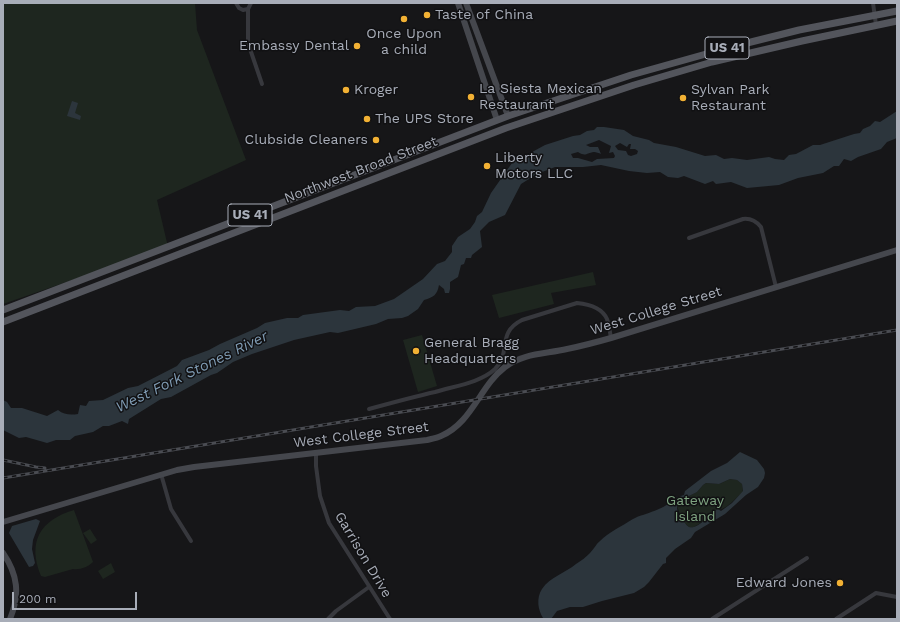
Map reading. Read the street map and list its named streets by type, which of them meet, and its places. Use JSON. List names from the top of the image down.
{
  "streets": {
    "main road": ["US 41", "Northwest Broad Street"],
    "street": ["West College Street", "Garrison Drive"]
  },
  "crossings": [
    ["West College Street", "Garrison Drive"]
  ],
  "water": ["West Fork Stones River"],
  "parks": ["Gateway Island"],
  "places": [
    "Taste of China",
    "Once Upon a child",
    "Embassy Dental",
    "Kroger",
    "La Siesta Mexican Restaurant",
    "Sylvan Park Restaurant",
    "The UPS Store",
    "Clubside Cleaners",
    "Liberty Motors LLC",
    "General Bragg Headquarters",
    "Edward Jones"
  ],
  "scale_bar": "200 m"
}
